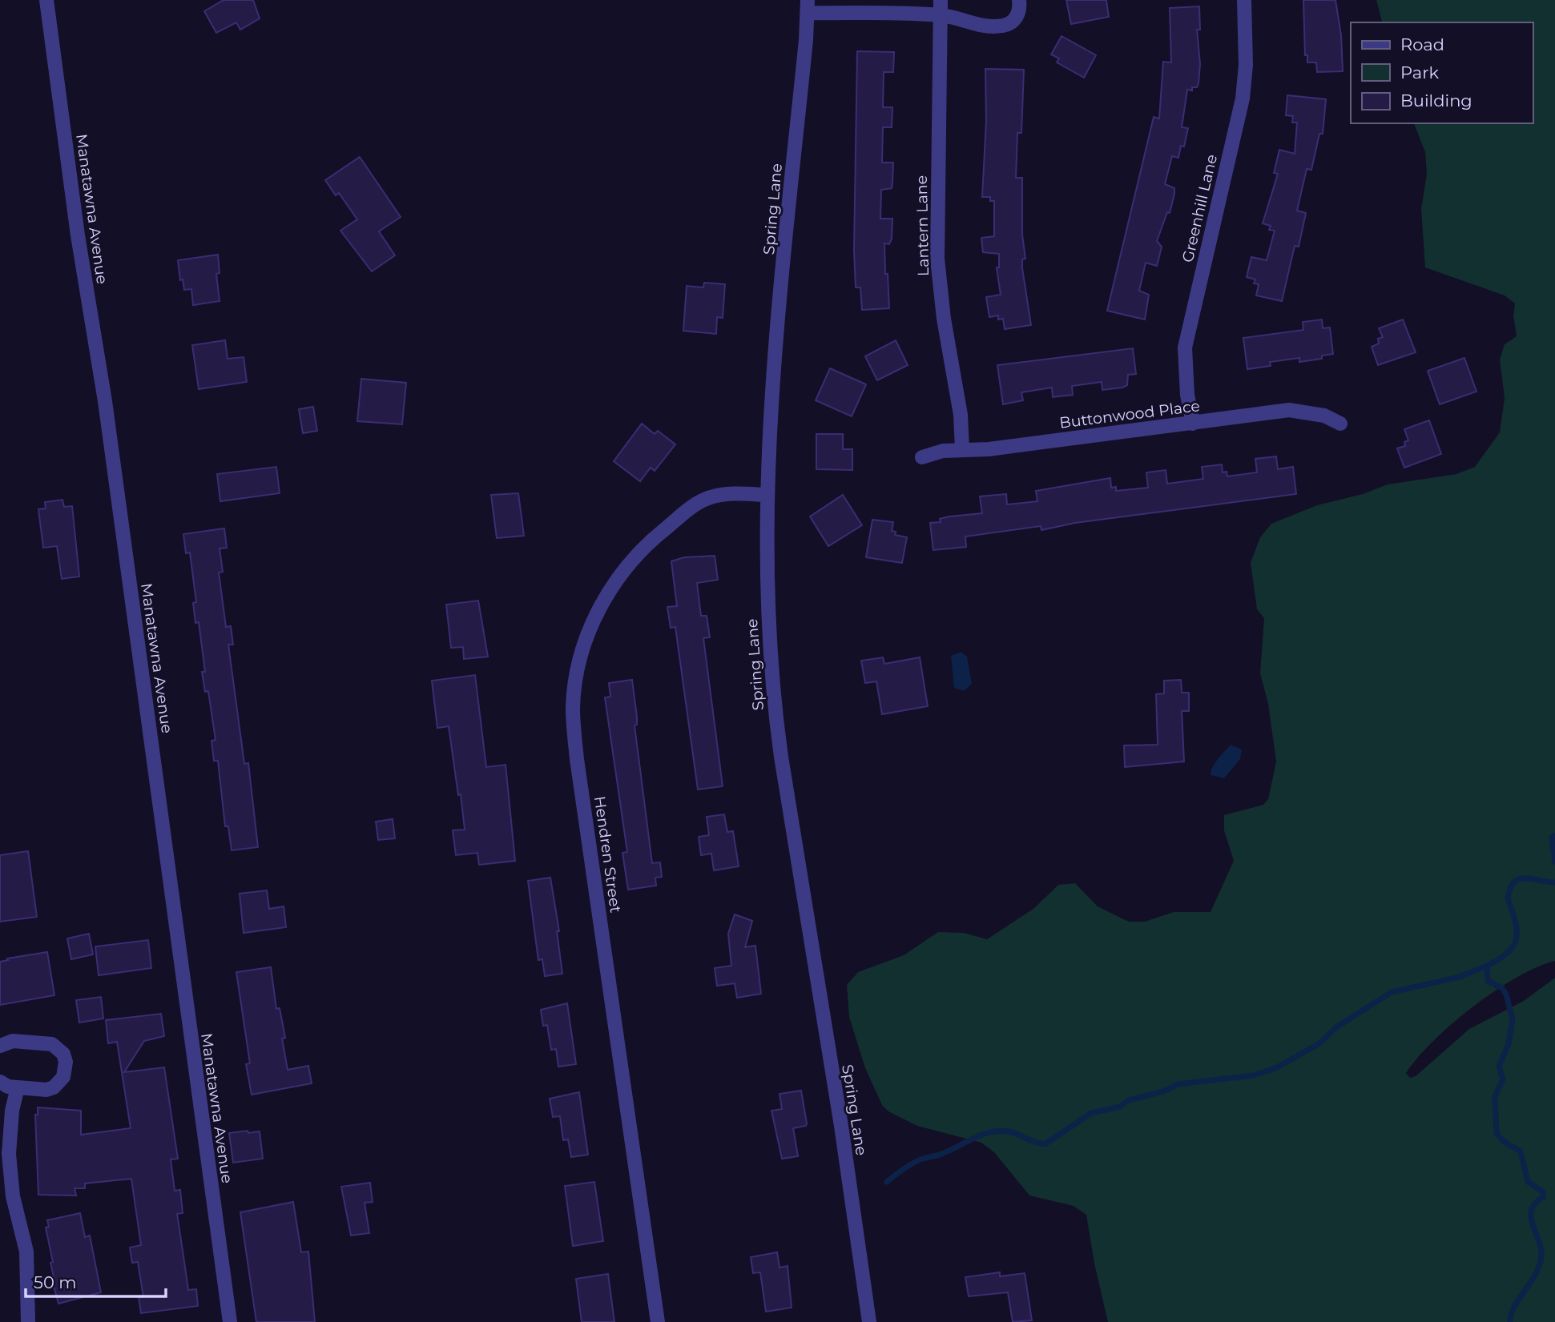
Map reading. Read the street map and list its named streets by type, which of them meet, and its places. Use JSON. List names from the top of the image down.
{
  "streets": {
    "street": [
      "Greenhill Lane",
      "Manatawna Avenue",
      "Spring Lane",
      "Lantern Lane",
      "Buttonwood Place",
      "Hendren Street"
    ]
  },
  "crossings": [
    ["Greenhill Lane", "Buttonwood Place"],
    ["Spring Lane", "Hendren Street"],
    ["Lantern Lane", "Buttonwood Place"]
  ],
  "legend": ["Road", "Park", "Building"],
  "scale_bar": "50 m"
}
